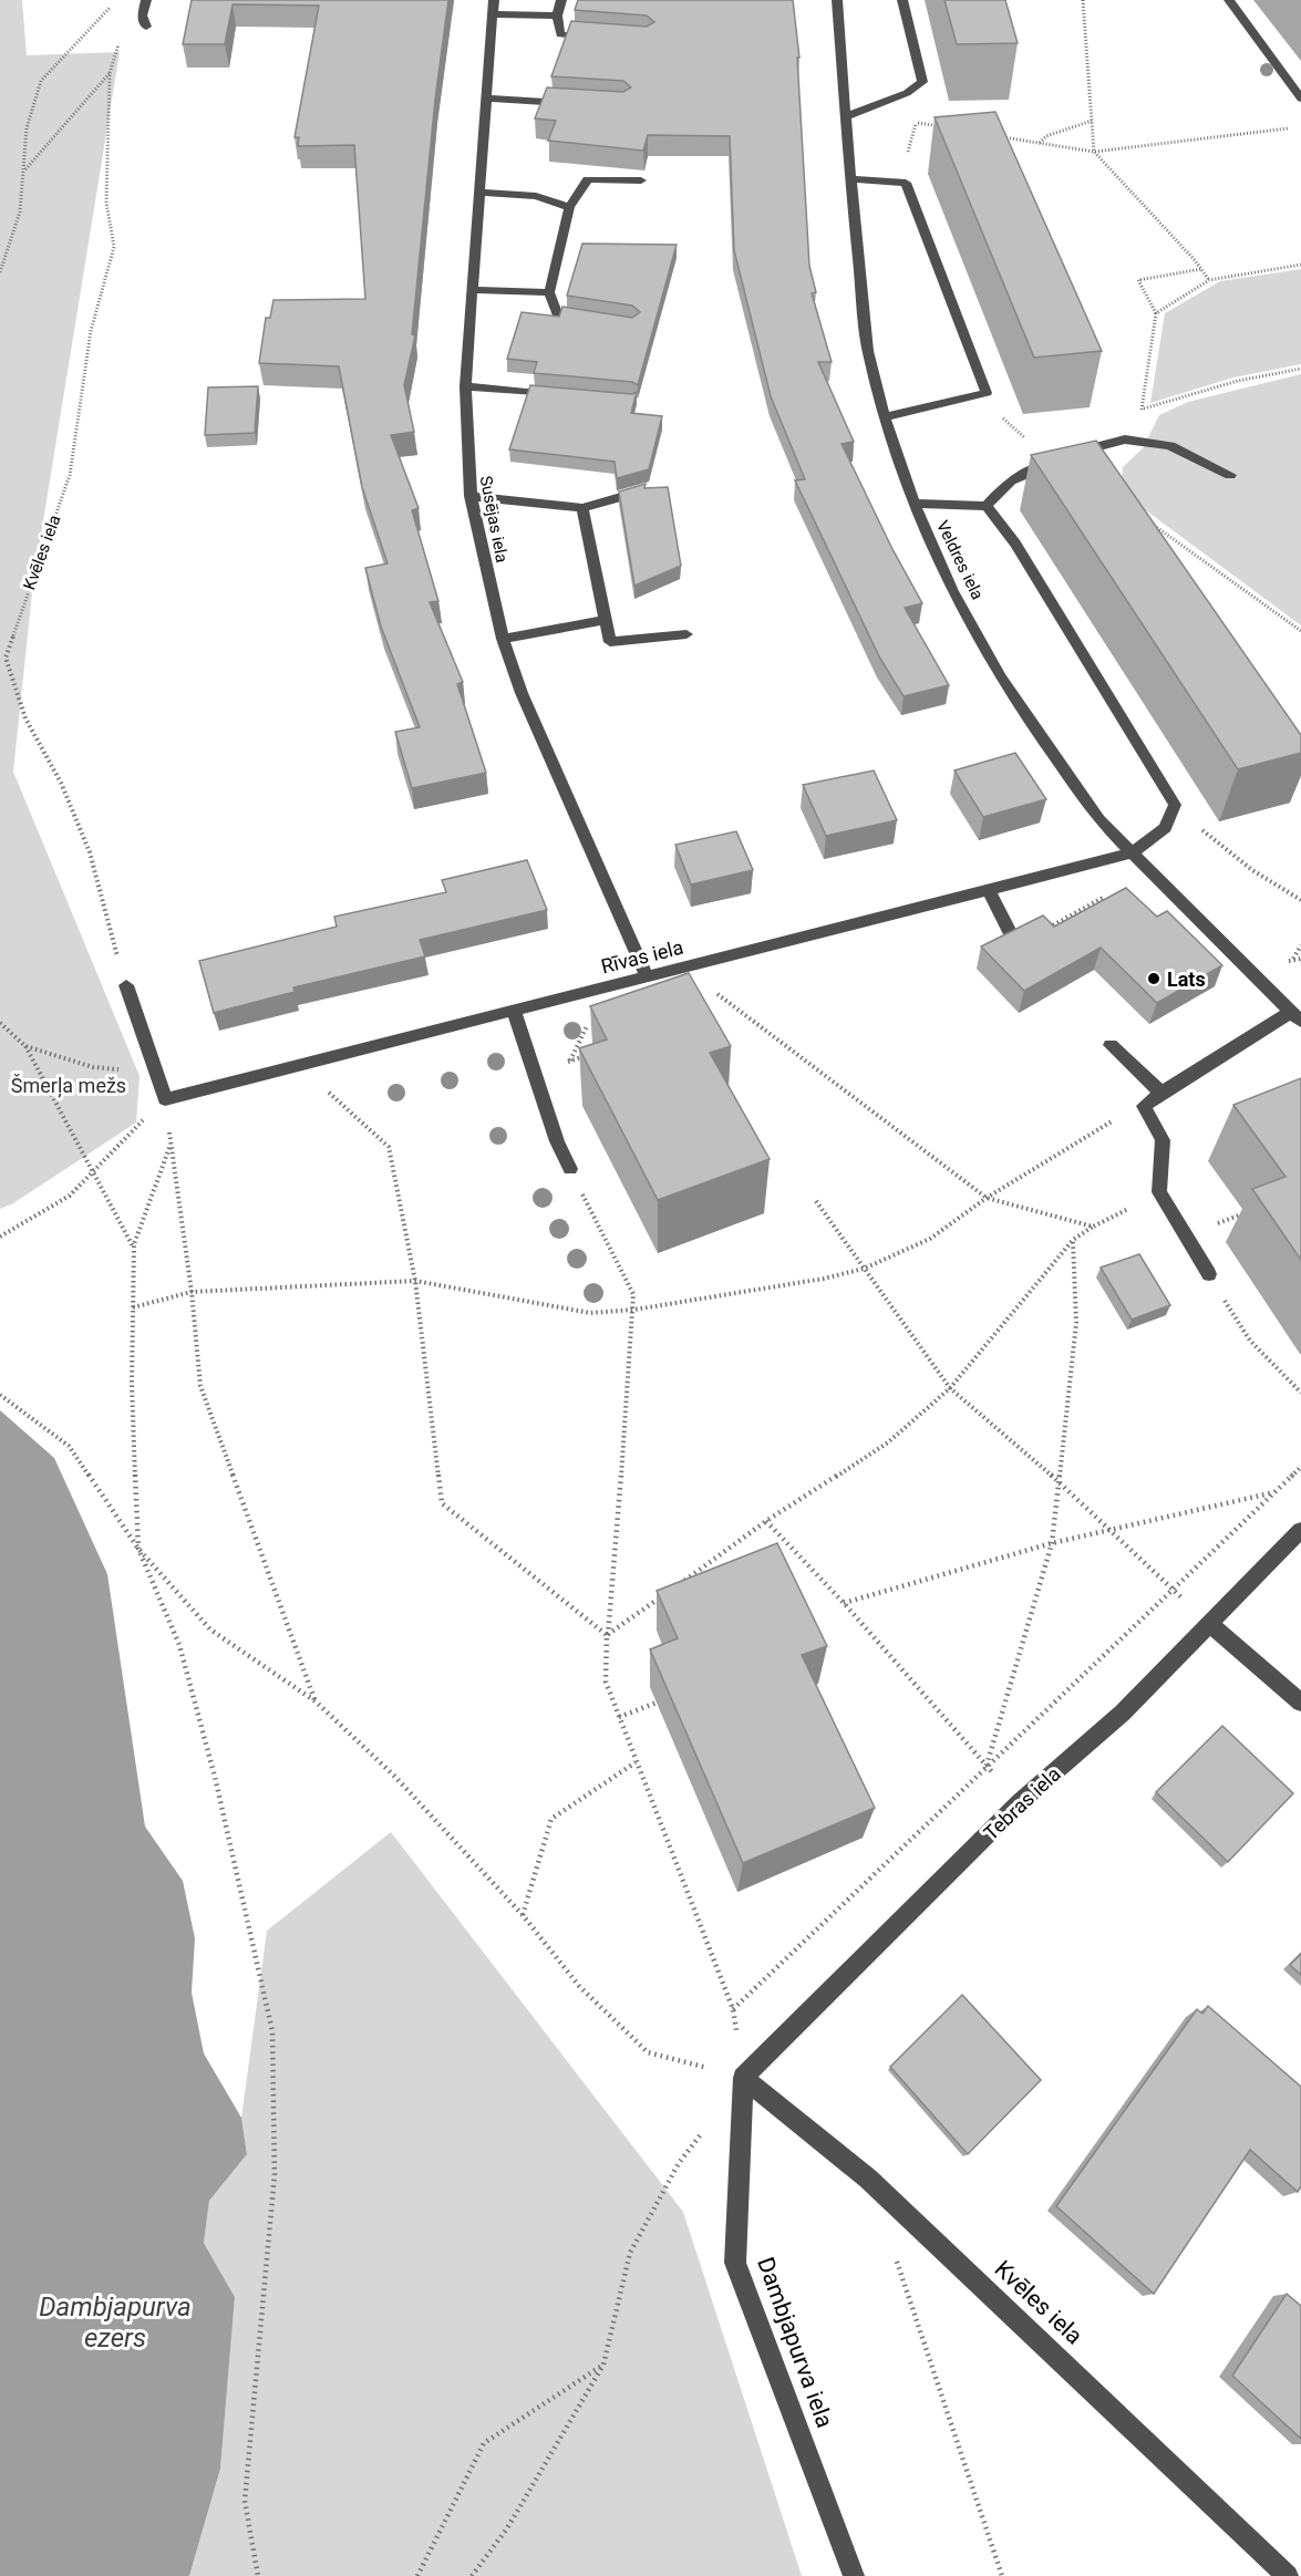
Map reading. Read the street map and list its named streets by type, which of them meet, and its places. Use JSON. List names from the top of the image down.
{
  "streets": {
    "street": [
      "Susējas iela",
      "Kvēles iela",
      "Veldres iela",
      "Rīvas iela",
      "Tebras iela",
      "Dambjapurva iela"
    ]
  },
  "crossings": [
    ["Susējas iela", "Rīvas iela"],
    ["Kvēles iela", "Tebras iela"],
    ["Kvēles iela", "Dambjapurva iela"],
    ["Veldres iela", "Rīvas iela"],
    ["Tebras iela", "Dambjapurva iela"]
  ],
  "water": ["Dambjapurva ezers"],
  "parks": ["Šmerļa mežs"],
  "places": ["Lats"]
}
